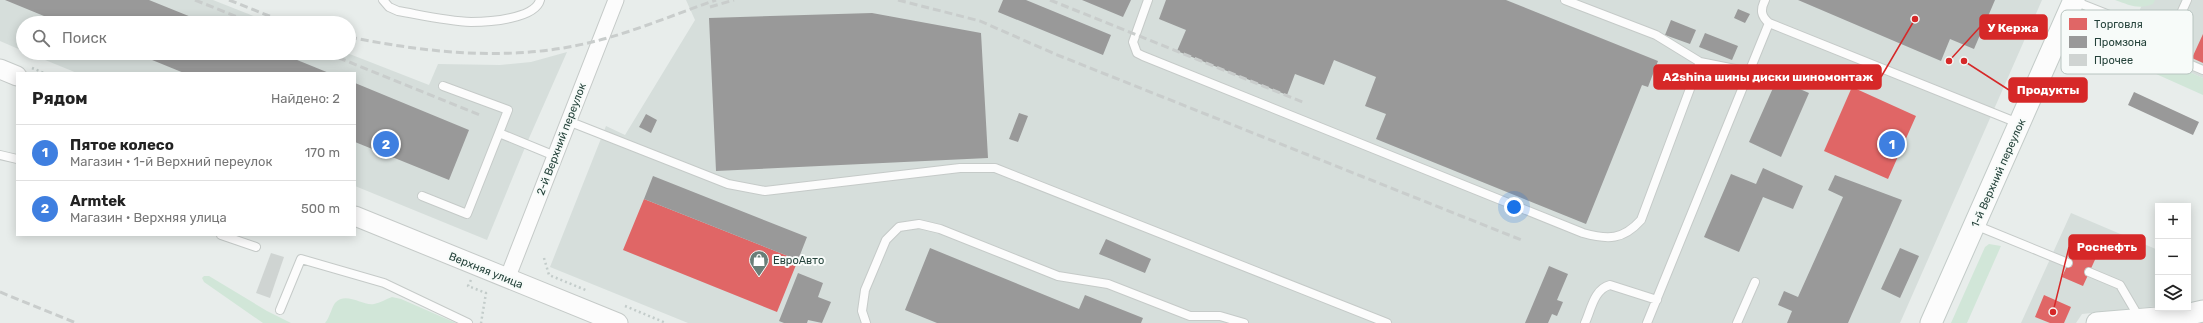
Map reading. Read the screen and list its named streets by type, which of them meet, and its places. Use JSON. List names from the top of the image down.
{
  "streets": {
    "main road": ["1-й Верхний переулок"],
    "street": ["2-й Верхний переулок", "Верхняя улица"]
  },
  "crossings": [
    ["2-й Верхний переулок", "Верхняя улица"]
  ],
  "places": {
    "other": [
      "A2shina шины диски шиномонтаж",
      "У Кержа",
      "Продукты",
      "Роснефть"
    ],
    "shop": ["ЕвроАвто"]
  },
  "legend": ["Торговля", "Промзона", "Прочее"],
  "page": {
    "search": "Поиск",
    "heading": ["Рядом", "Найдено: 2"],
    "list": [
      {
        "mark": "1",
        "name": "Пятое колесо",
        "note": "Магазин · 1-й Верхний переулок",
        "value": "170 m"
      },
      {
        "mark": "2",
        "name": "Armtek",
        "note": "Магазин · Верхняя улица",
        "value": "500 m"
      }
    ],
    "pins": ["1", "2"],
    "map_buttons": ["+", "−"]
  }
}
